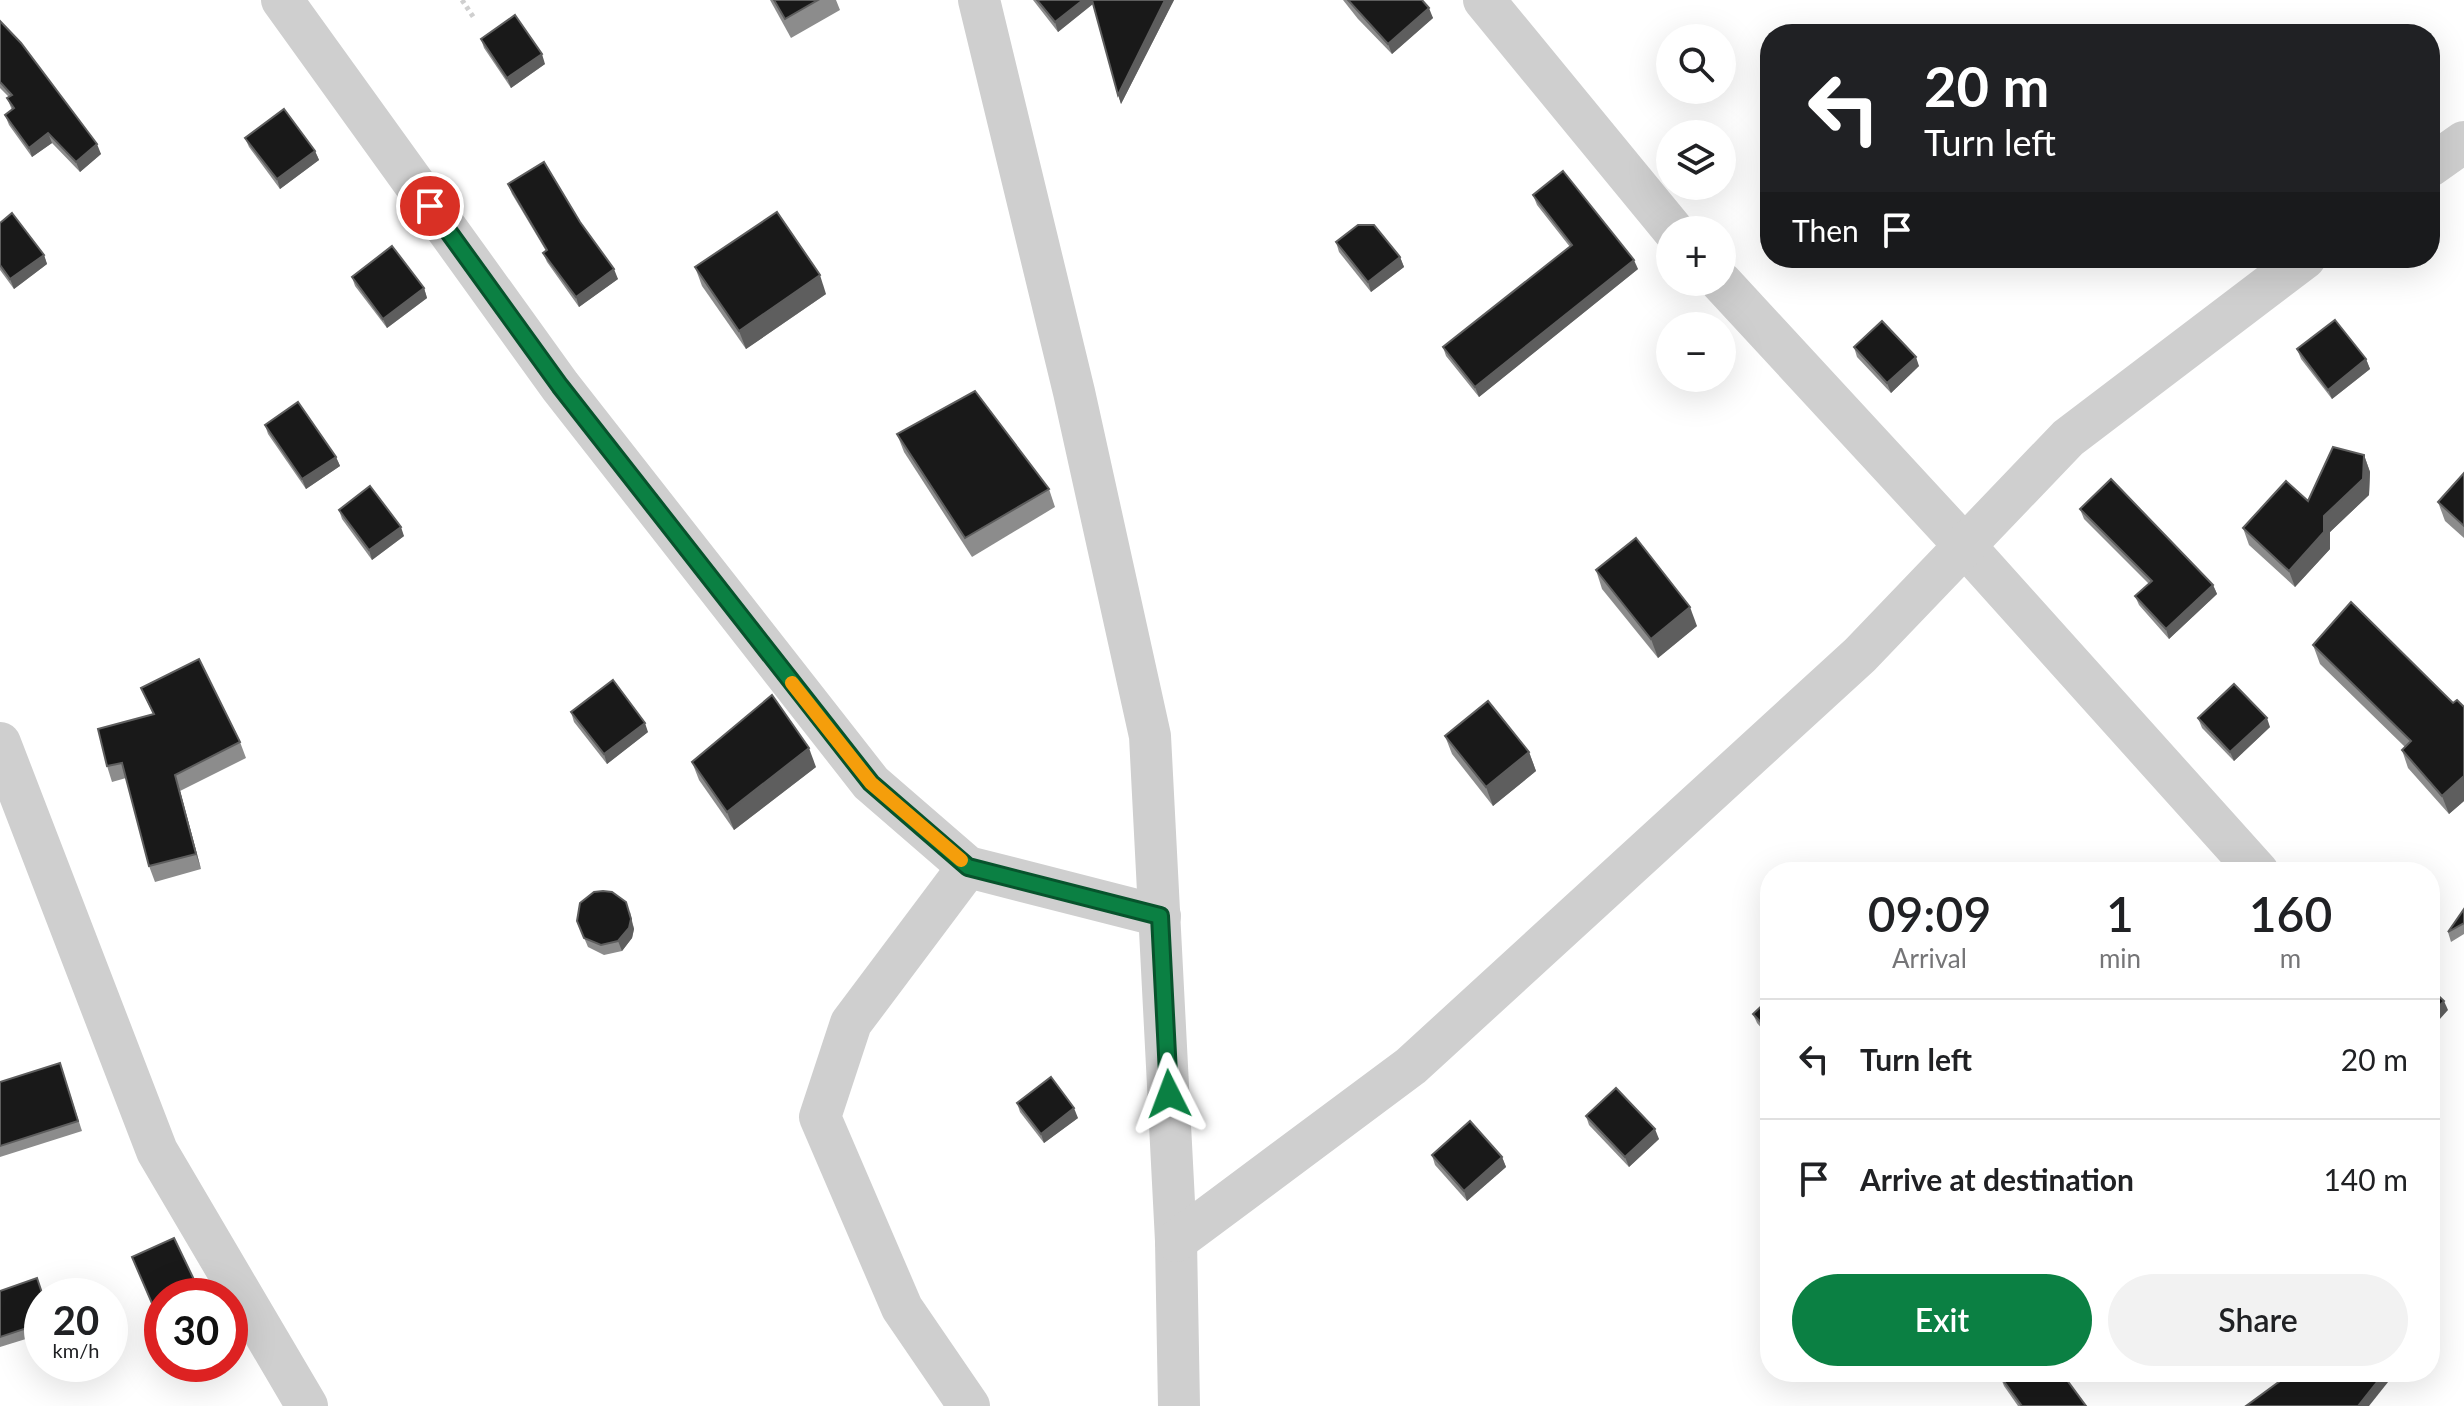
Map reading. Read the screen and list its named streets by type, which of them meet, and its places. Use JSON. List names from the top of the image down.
{
  "page": {
    "map_buttons": ["+", "−"],
    "turn": ["20 m", "Turn left"],
    "then": "Then",
    "eta": [
      "09:09",
      "Arrival",
      "1",
      "min",
      "160",
      "m"
    ],
    "list": [
      {
        "name": "Turn left",
        "value": "20 m"
      },
      {
        "name": "Arrive at destination",
        "value": "140 m"
      }
    ],
    "buttons": ["Exit", "Share"],
    "speed": "20 km/h",
    "limit": "30"
  }
}
